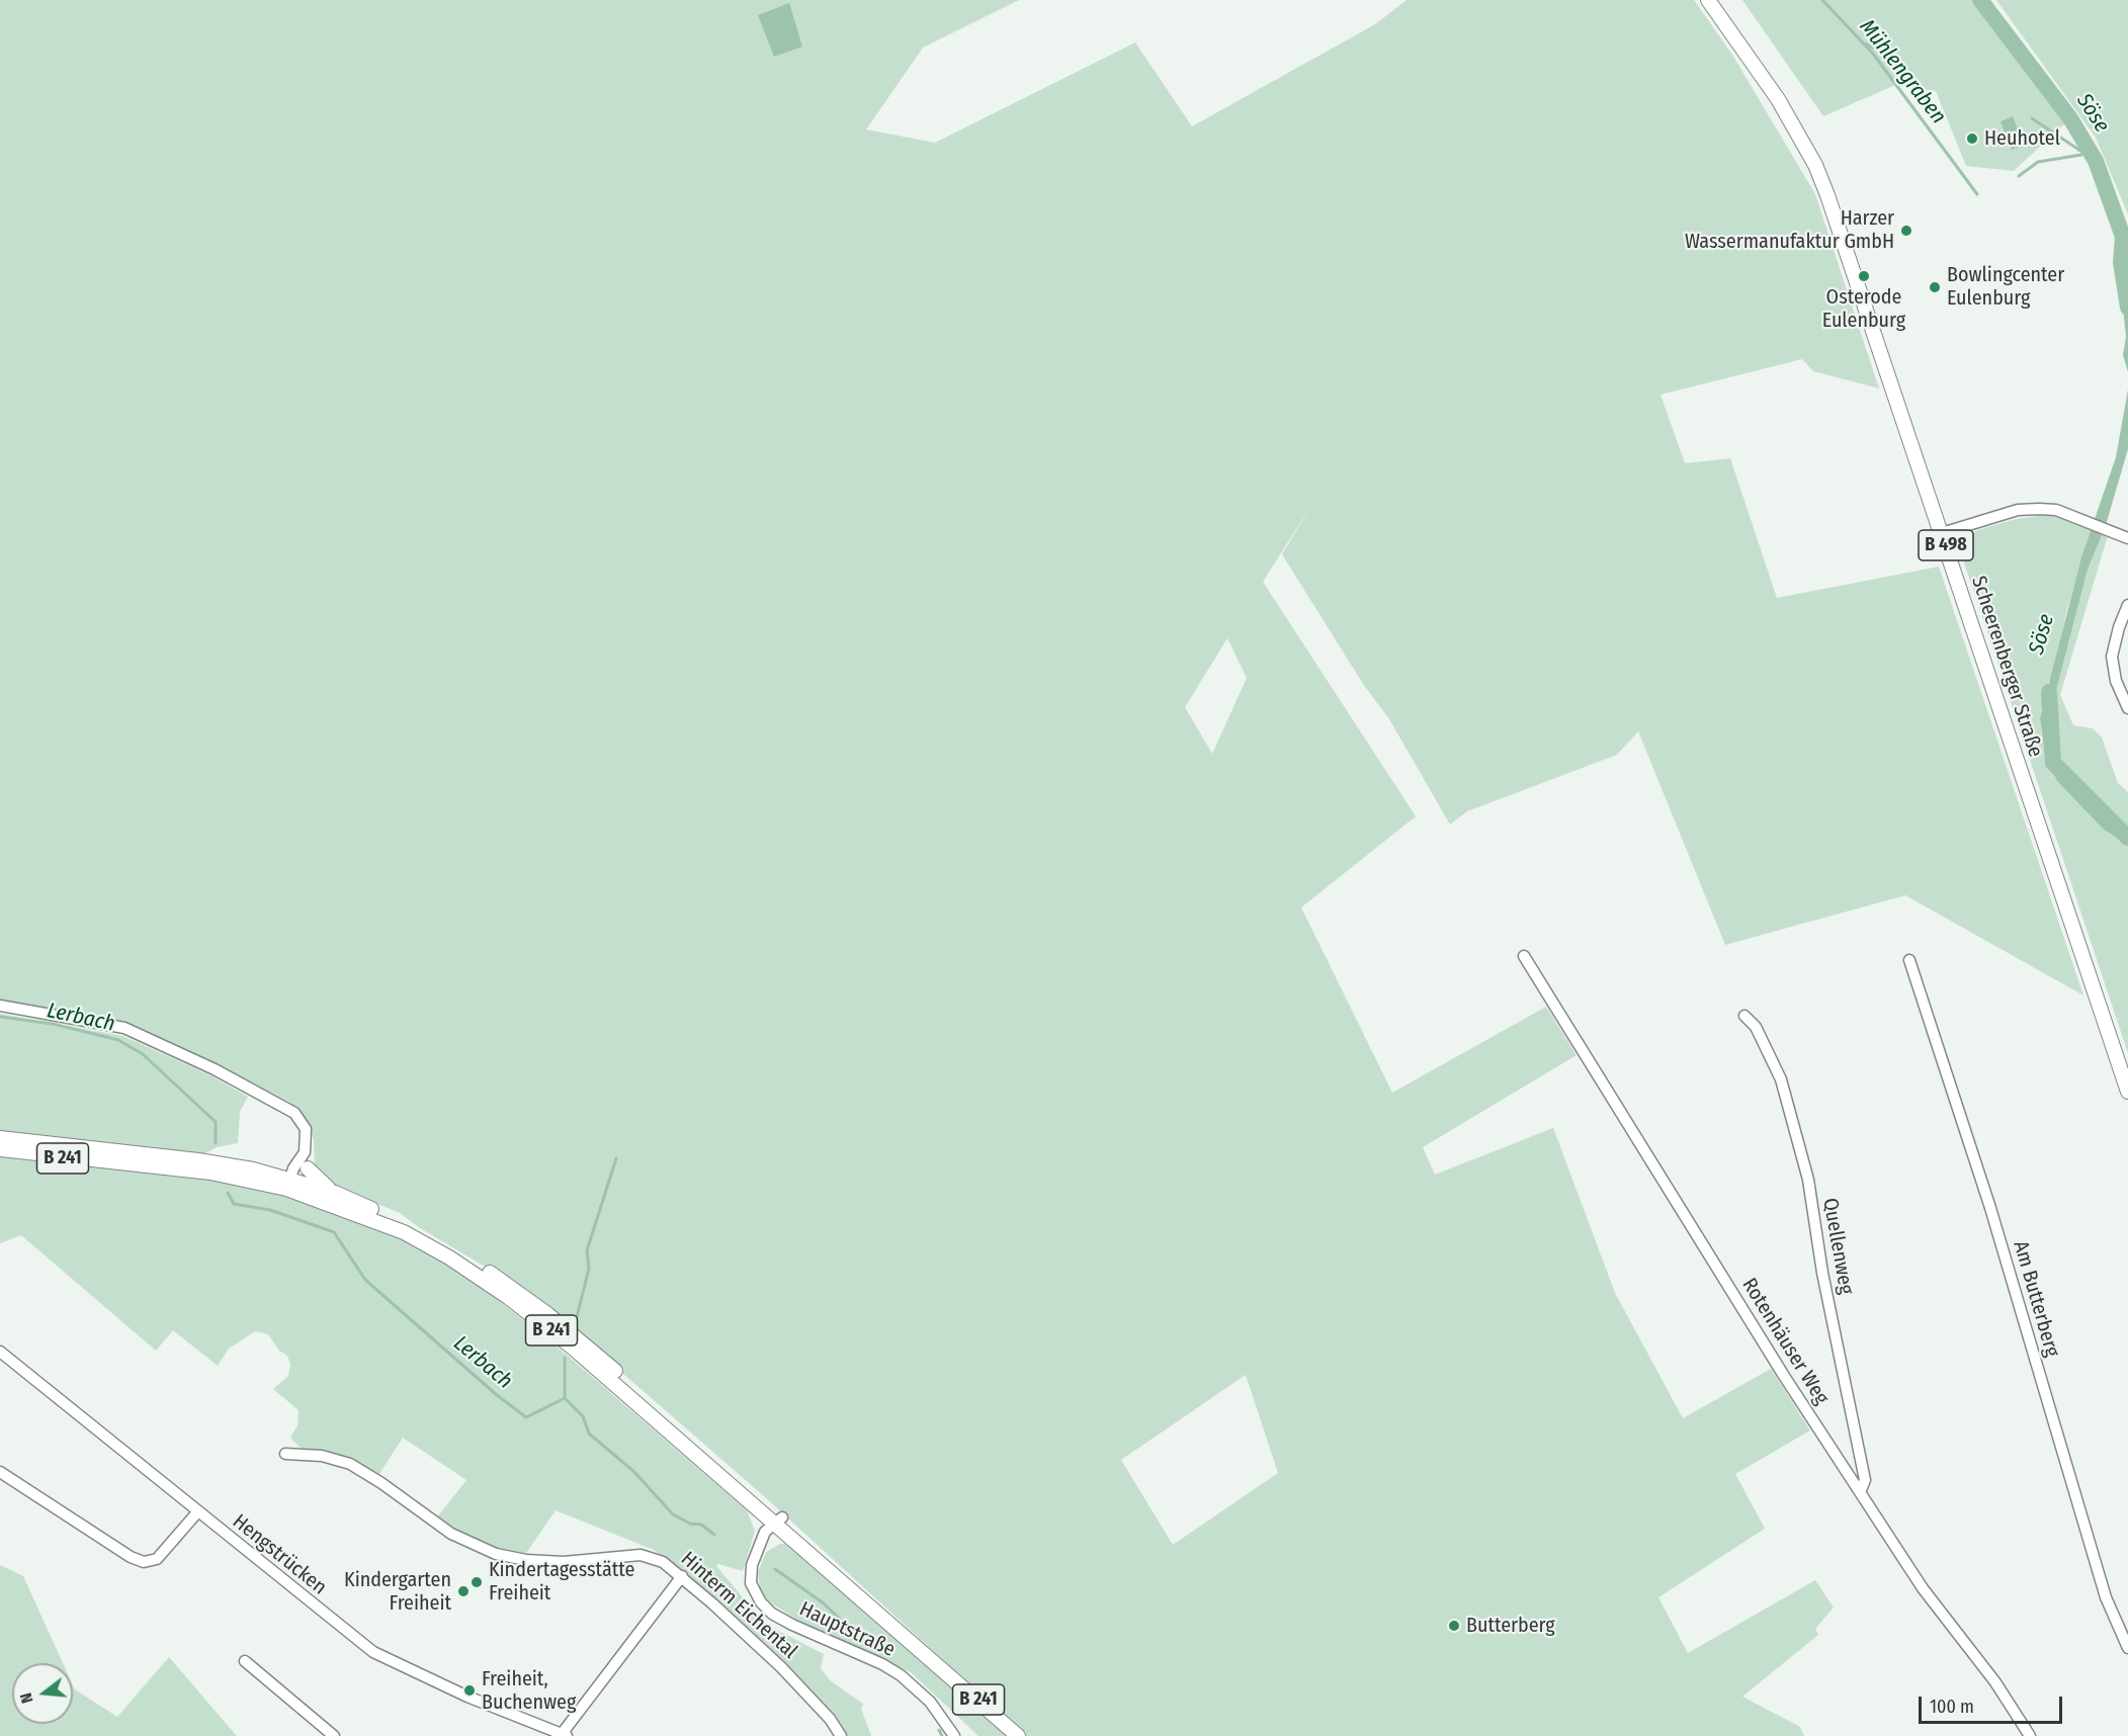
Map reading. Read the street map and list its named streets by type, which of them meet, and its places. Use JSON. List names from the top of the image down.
{
  "streets": {
    "main road": ["B 498", "Scheerenberger Straße", "B 241"],
    "street": [
      "Quellenweg",
      "Am Butterberg",
      "Rotenhäuser Weg",
      "Hengstrücken",
      "Hinterm Eichental",
      "Hauptstraße"
    ]
  },
  "crossings": [
    ["B 241", "Hauptstraße"],
    ["Quellenweg", "Rotenhäuser Weg"]
  ],
  "water": ["Mühlengraben", "Söse", "Lerbach"],
  "places": [
    "Heuhotel",
    "Harzer Wassermanufaktur GmbH",
    "Osterode Eulenburg",
    "Bowlingcenter Eulenburg",
    "Kindertagesstätte Freiheit",
    "Kindergarten Freiheit",
    "Butterberg",
    "Freiheit, Buchenweg"
  ],
  "scale_bar": "100 m",
  "north": "left"
}
